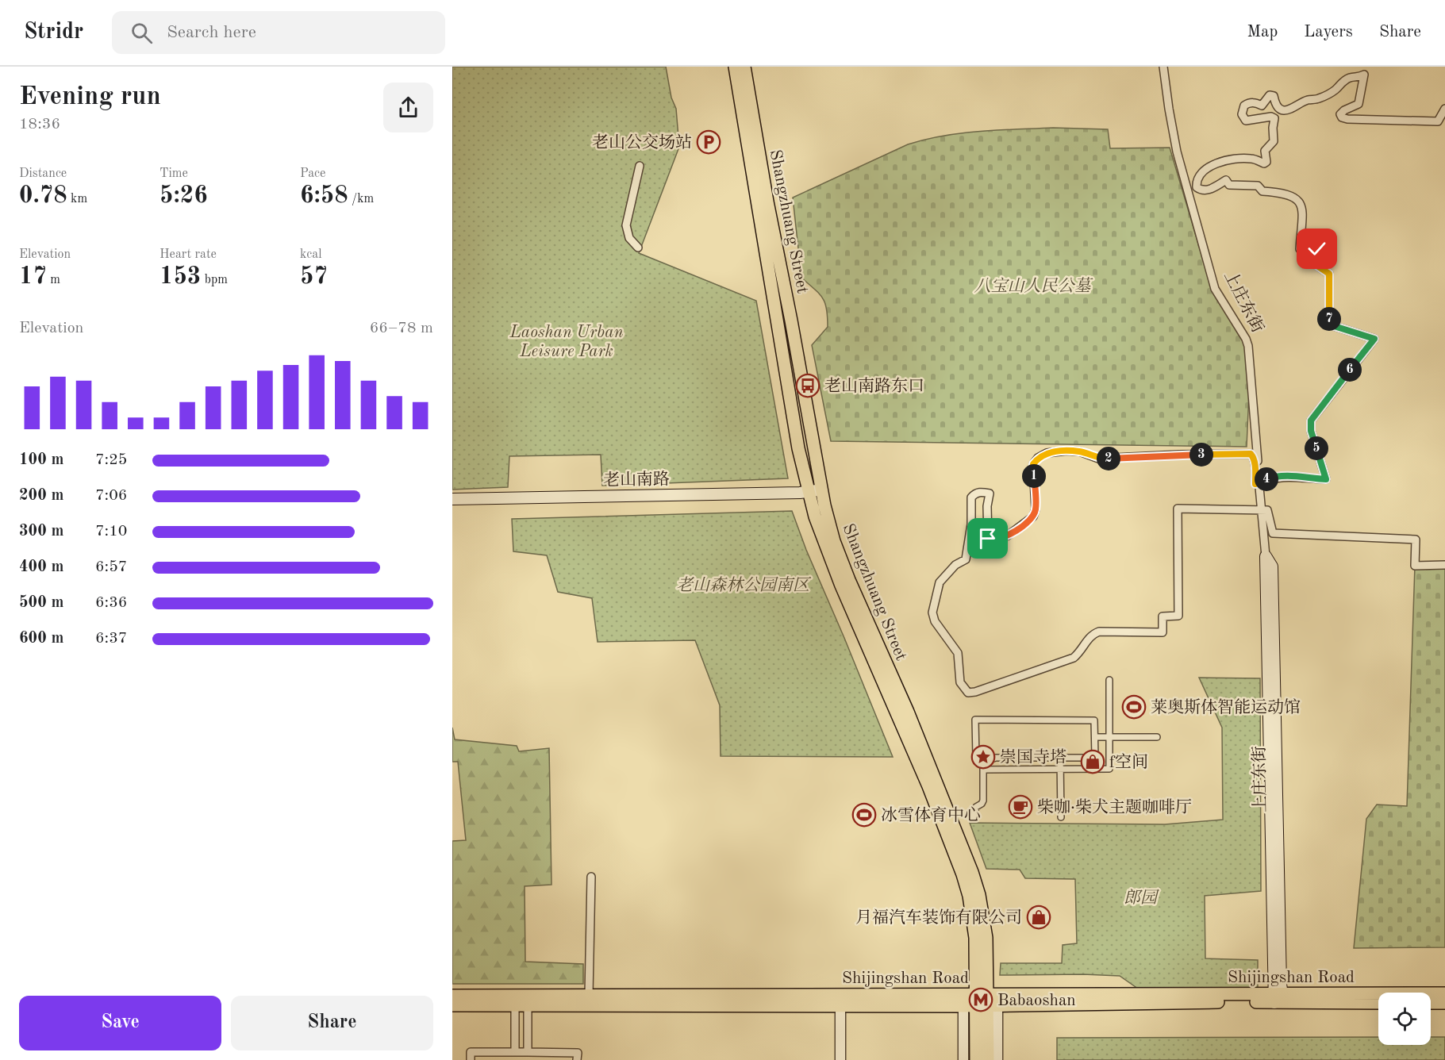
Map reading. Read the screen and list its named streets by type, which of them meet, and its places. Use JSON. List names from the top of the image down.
{
  "streets": {
    "main road": [
      "Shangzhuang Street",
      "上庄东街",
      "老山南路",
      "Shijingshan Road"
    ]
  },
  "crossings": [
    ["Shangzhuang Street", "老山南路"],
    ["Shangzhuang Street", "Shijingshan Road"],
    ["上庄东街", "Shijingshan Road"]
  ],
  "parks": [
    "八宝山人民公墓",
    "Laoshan Urban Leisure Park",
    "老山森林公园南区",
    "郎园"
  ],
  "places": {
    "parking": ["老山公交场站"],
    "bus stop": ["老山南路东口"],
    "sports": ["莱奥斯体智能运动馆", "冰雪体育中心"],
    "place": ["崇国寺塔"],
    "shop": ["f空间", "月福汽车装饰有限公司"],
    "cafe": ["柴咖·柴犬主题咖啡厅"],
    "metro station": ["Babaoshan"]
  },
  "page": {
    "header": "Stridr",
    "search": "Search here",
    "nav": ["Map", "Layers", "Share"],
    "heading": ["Evening run", "18:36"],
    "stats": [
      ["Distance", "0.78 km"],
      ["Time", "5:26"],
      ["Pace", "6:58 /km"],
      ["Elevation", "17 m"],
      ["Heart rate", "153 bpm"],
      ["kcal", "57"]
    ],
    "pins": [
      "7",
      "6",
      "5",
      "3",
      "2",
      "1",
      "4"
    ],
    "chart": ["Elevation", "66–78 m"],
    "list": [
      {
        "name": "100 m",
        "note": "7:25"
      },
      {
        "name": "200 m",
        "note": "7:06"
      },
      {
        "name": "300 m",
        "note": "7:10"
      },
      {
        "name": "400 m",
        "note": "6:57"
      },
      {
        "name": "500 m",
        "note": "6:36"
      },
      {
        "name": "600 m",
        "note": "6:37"
      }
    ],
    "buttons": ["Save", "Share"]
  }
}
